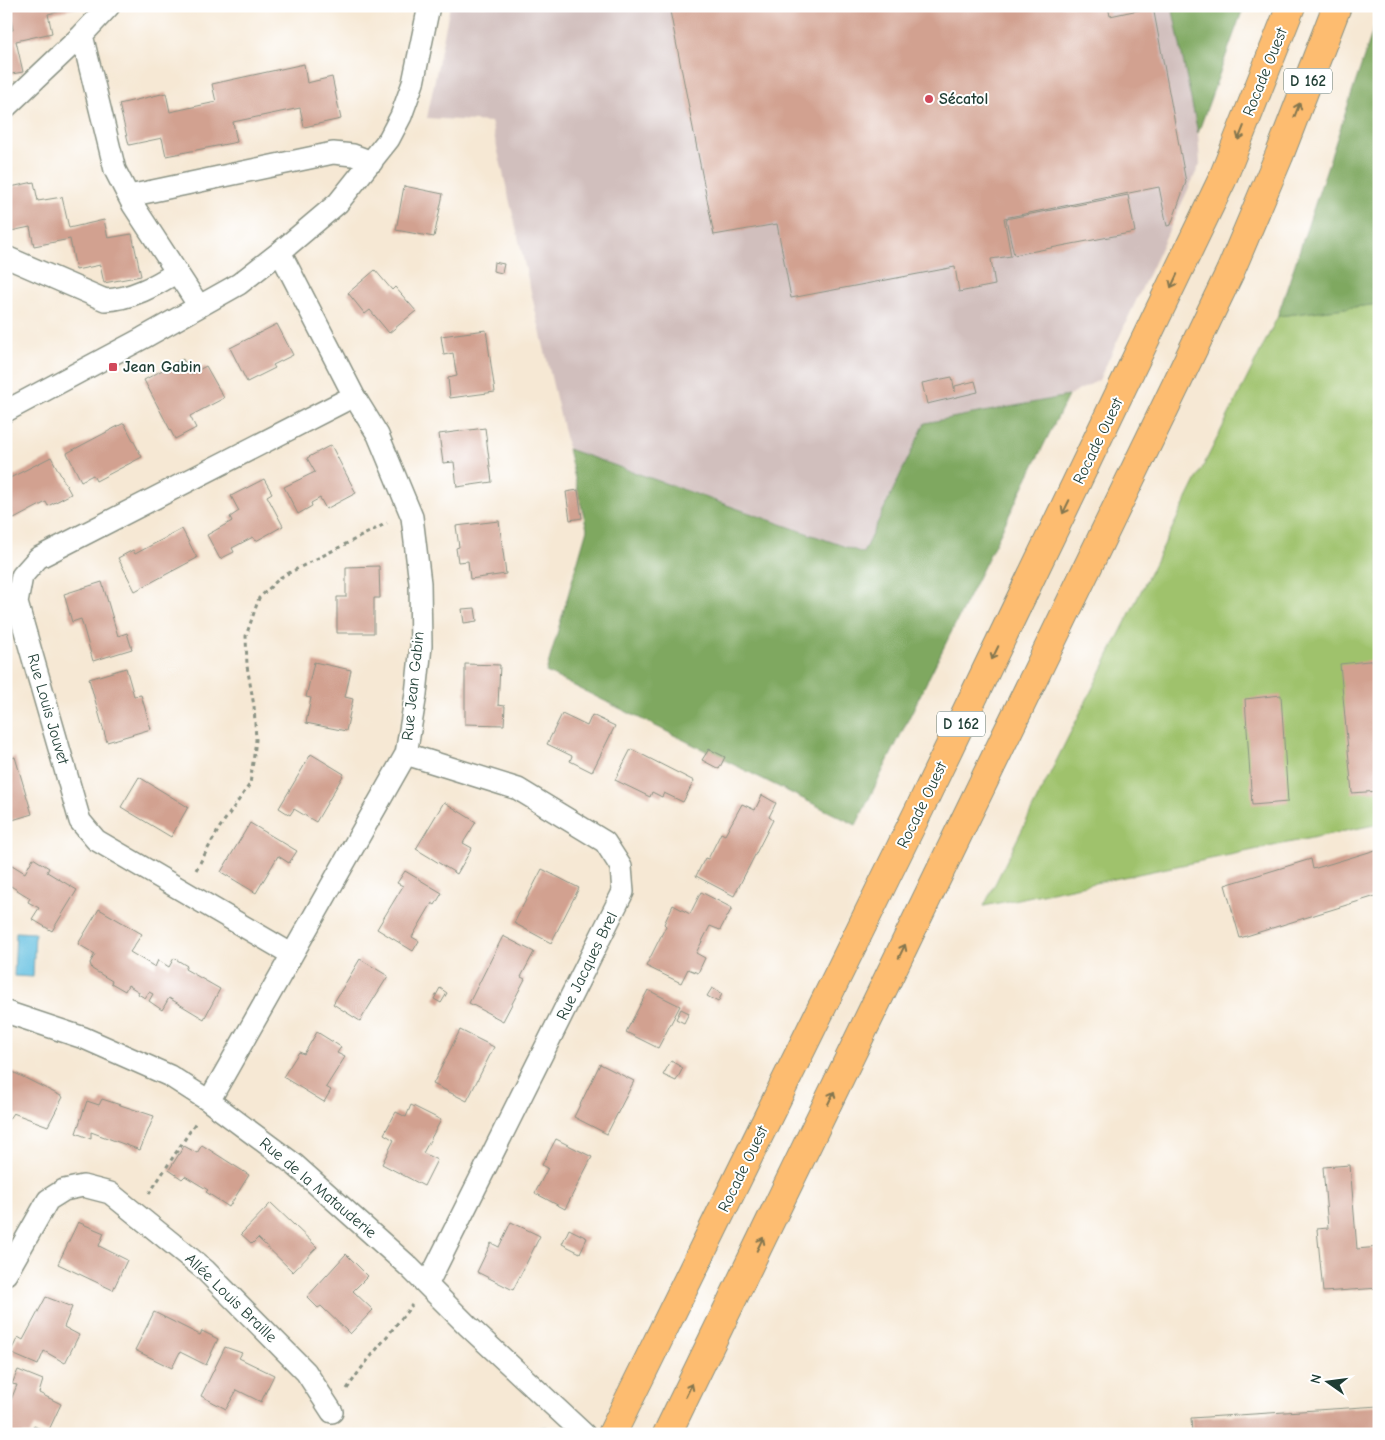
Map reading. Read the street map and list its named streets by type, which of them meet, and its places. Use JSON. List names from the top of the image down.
{
  "streets": {
    "main road": ["Rocade Ouest", "D 162"],
    "street": [
      "Rue Jean Gabin",
      "Rue Louis Jouvet",
      "Rue Jacques Brel",
      "Rue de la Matauderie",
      "Allée Louis Braille"
    ]
  },
  "crossings": [
    ["Rue Jean Gabin", "Rue Louis Jouvet"],
    ["Rue Jean Gabin", "Rue Jacques Brel"],
    ["Rue Jean Gabin", "Rue de la Matauderie"],
    ["Rue Jacques Brel", "Rue de la Matauderie"]
  ],
  "places": {
    "other": ["Sécatol"],
    "transit": ["Jean Gabin"]
  },
  "north": "left"
}
